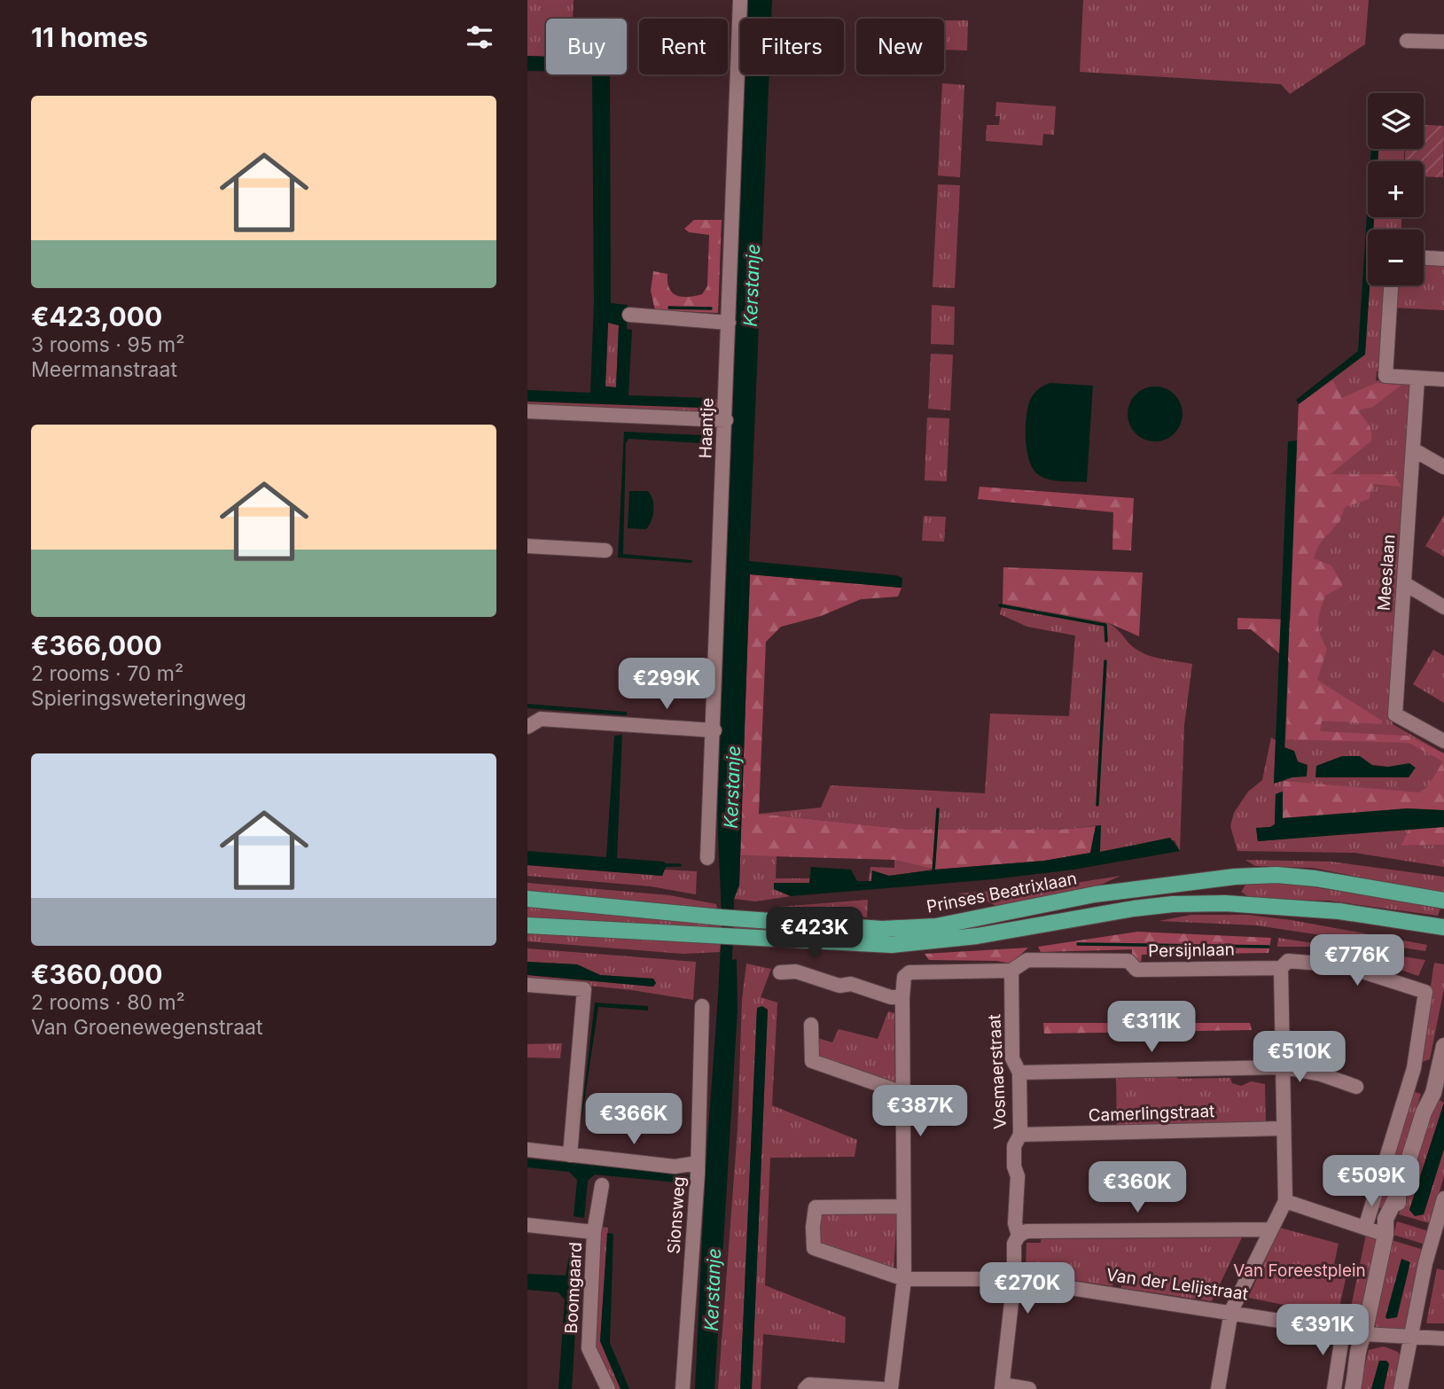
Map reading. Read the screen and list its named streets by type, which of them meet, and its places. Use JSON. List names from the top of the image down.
{
  "streets": {
    "main road": ["Prinses Beatrixlaan"],
    "street": [
      "Haantje",
      "Meeslaan",
      "Persijnlaan",
      "Vosmaerstraat",
      "Camerlingstraat",
      "Sionsweg",
      "Van der Lelijstraat",
      "Boomgaard"
    ]
  },
  "crossings": [
    ["Persijnlaan", "Vosmaerstraat"],
    ["Vosmaerstraat", "Camerlingstraat"],
    ["Vosmaerstraat", "Van der Lelijstraat"]
  ],
  "water": ["Kerstanje"],
  "parks": ["Van Foreestplein"],
  "page": {
    "heading": "11 homes",
    "chip": [
      "Buy",
      "Rent",
      "Filters",
      "New"
    ],
    "list": [
      {
        "name": "€423,000",
        "note": "3 rooms · 95 m² · Meermanstraat"
      },
      {
        "name": "€366,000",
        "note": "2 rooms · 70 m² · Spieringsweteringweg"
      },
      {
        "name": "€360,000",
        "note": "2 rooms · 80 m² · Van Groenewegenstraat"
      }
    ],
    "map_buttons": ["+", "−"],
    "price": [
      "€299K",
      "€423K",
      "€776K",
      "€311K",
      "€510K",
      "€387K",
      "€366K",
      "€509K",
      "€360K",
      "€270K",
      "€391K"
    ]
  }
}
